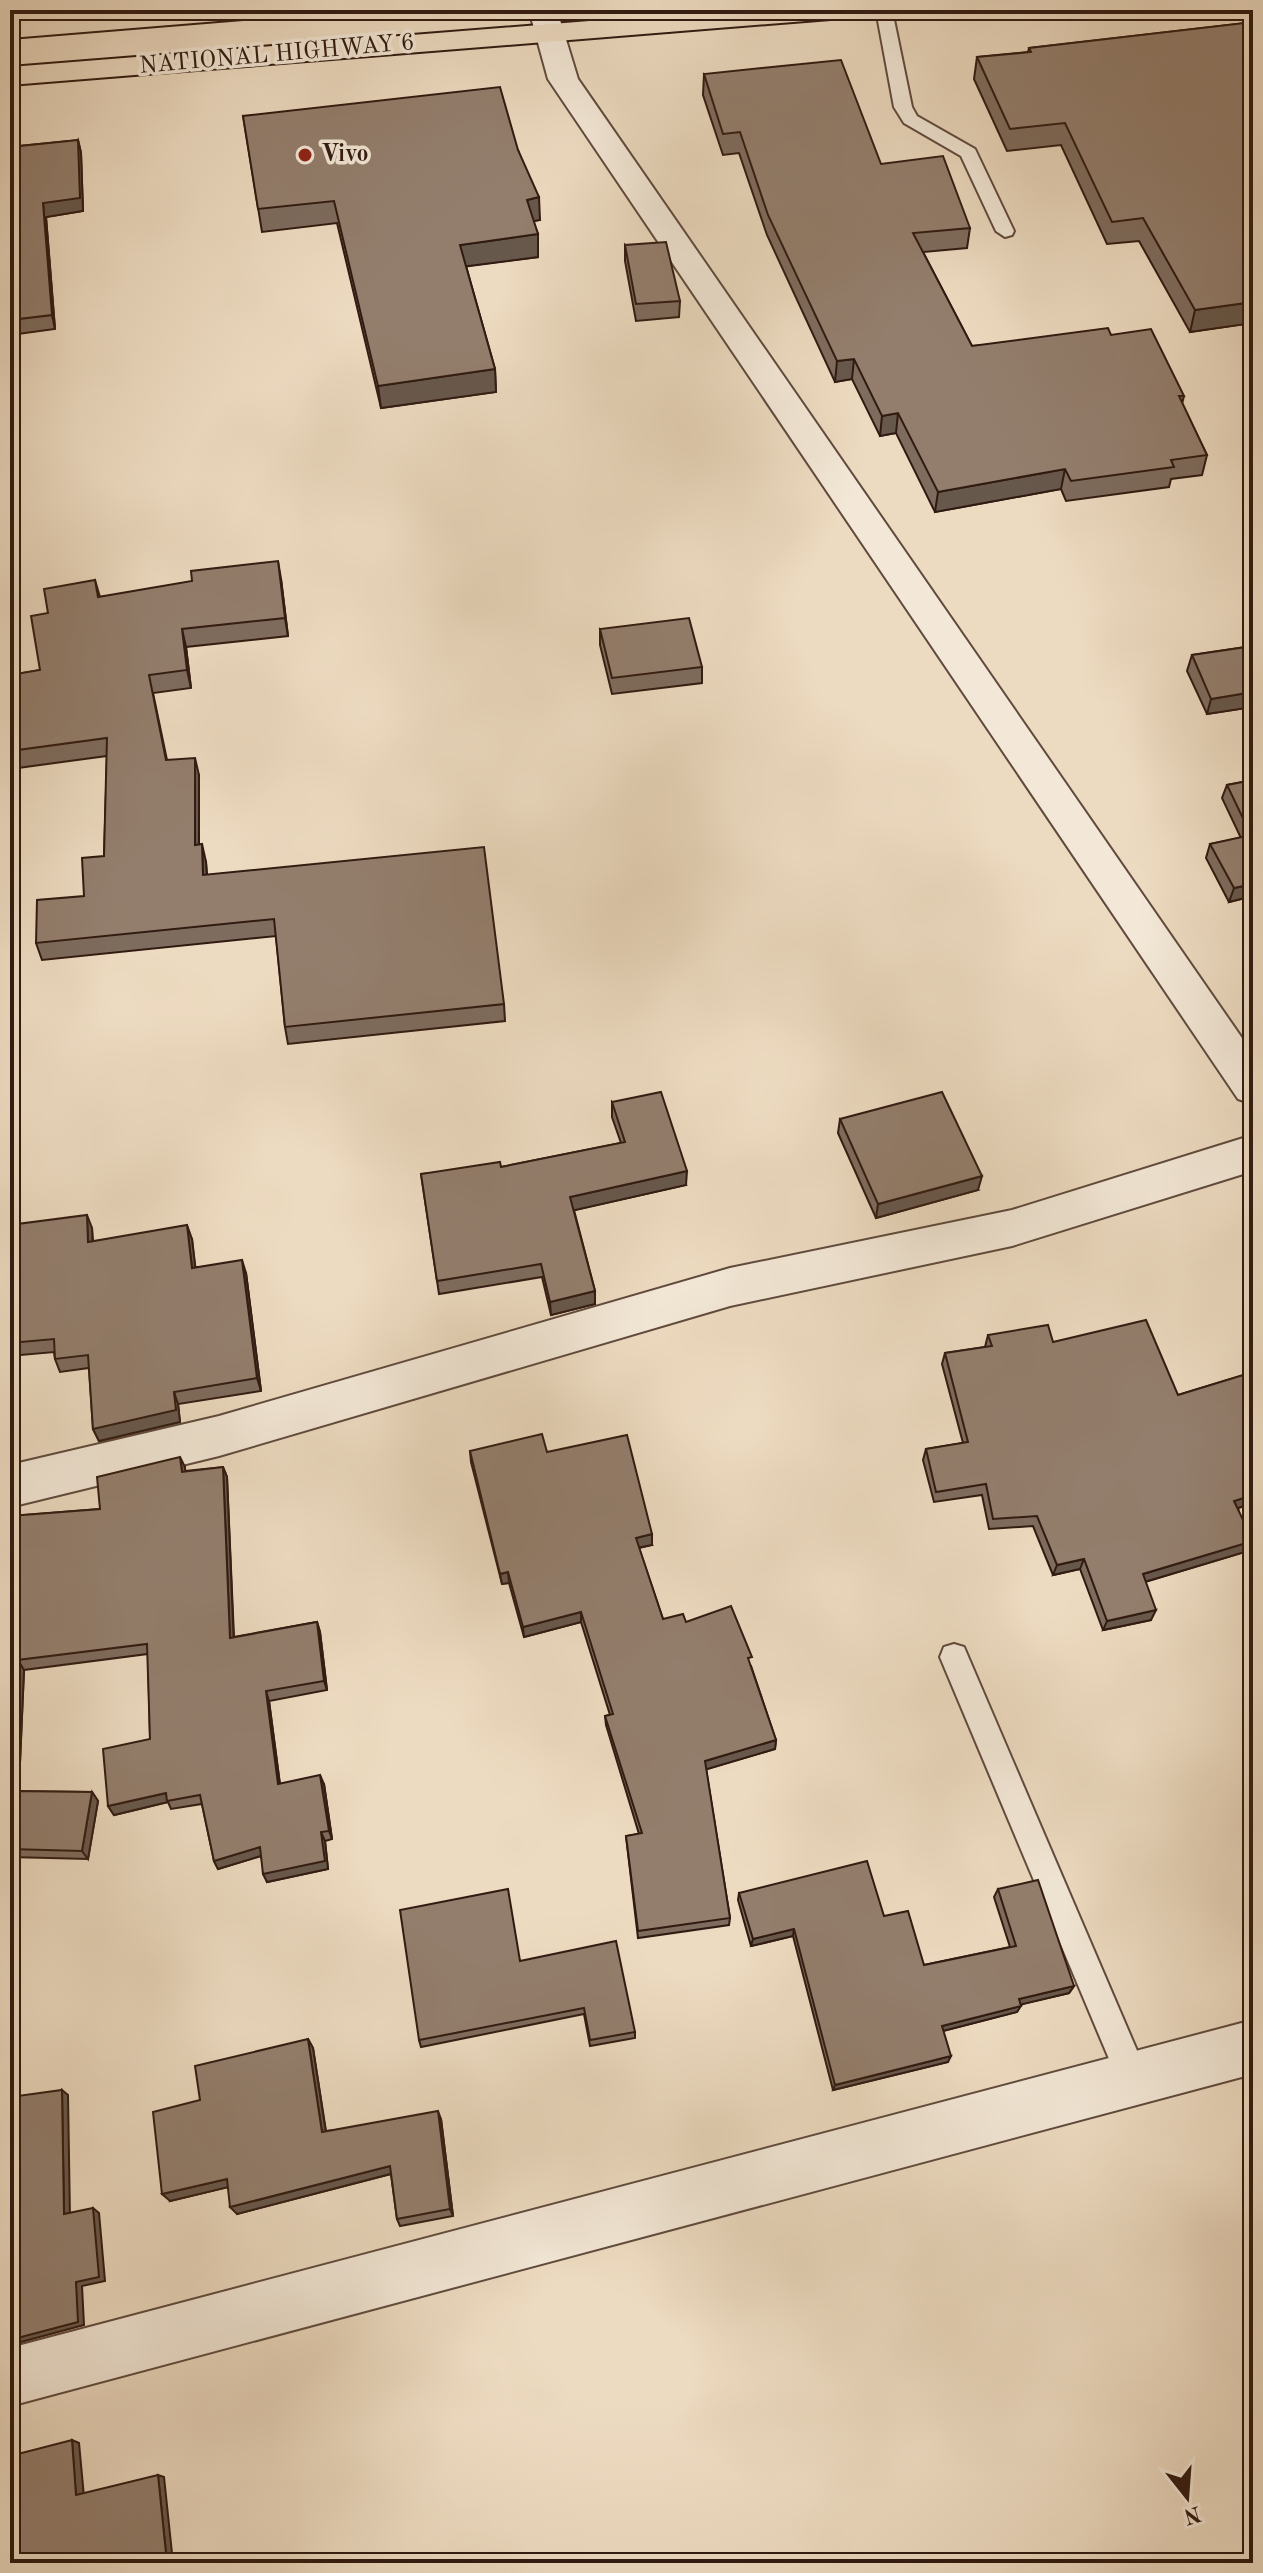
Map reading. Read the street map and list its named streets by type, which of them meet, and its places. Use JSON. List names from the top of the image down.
{
  "streets": {
    "main road": ["NATIONAL HIGHWAY 6"]
  },
  "places": ["Vivo"],
  "north": "bottom"
}
